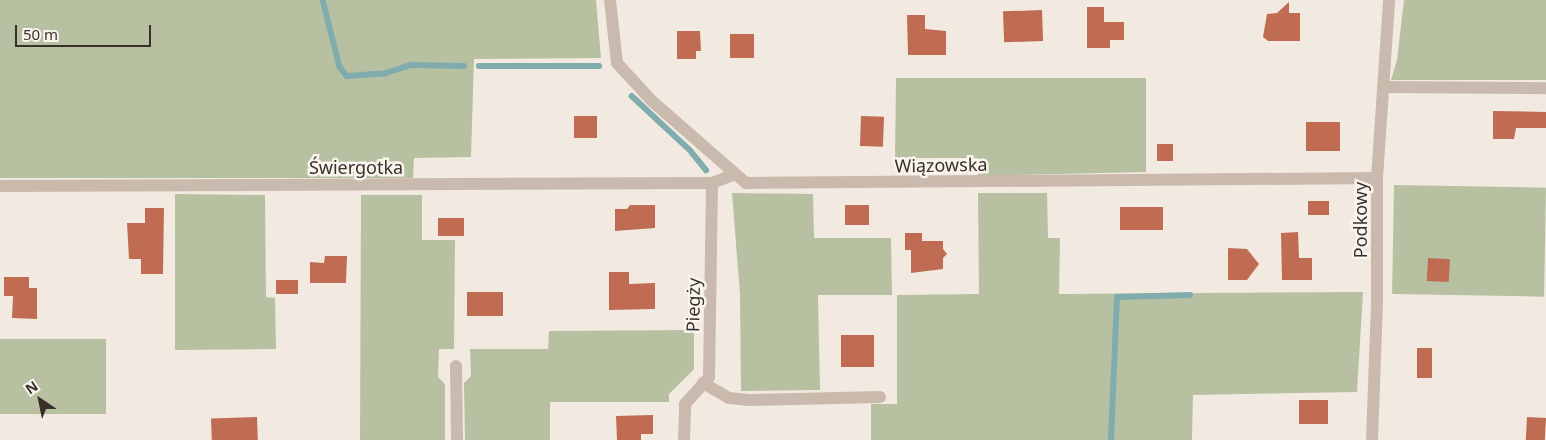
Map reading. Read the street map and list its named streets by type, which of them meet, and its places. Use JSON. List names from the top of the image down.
{
  "streets": {
    "street": [
      "Wiązowska",
      "Świergotka",
      "Podkowy",
      "Piegży"
    ]
  },
  "crossings": [
    ["Wiązowska", "Podkowy"],
    ["Świergotka", "Piegży"]
  ],
  "scale_bar": "50 m",
  "north": "top left"
}
